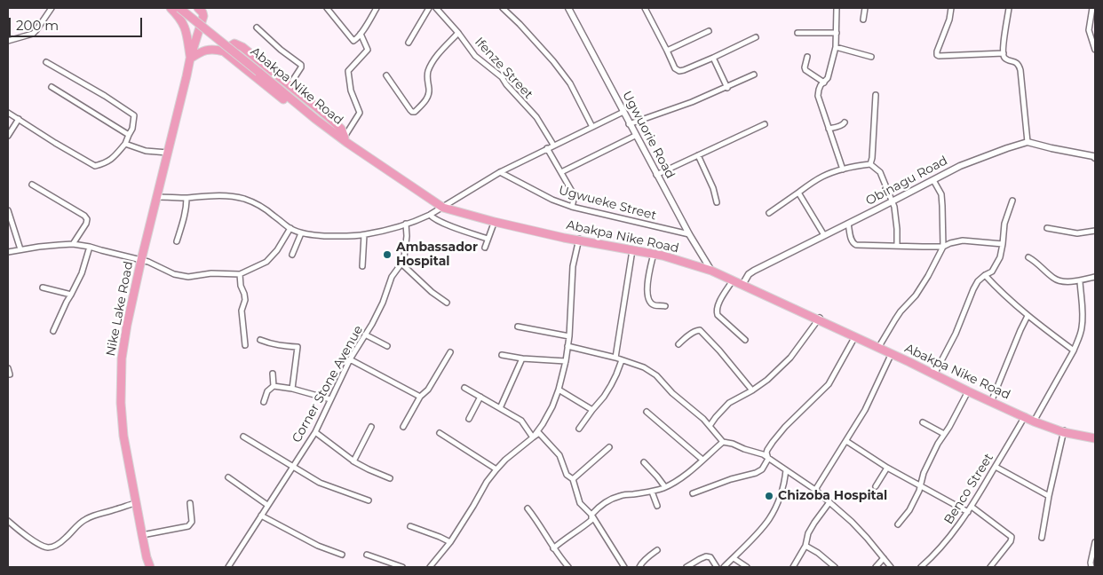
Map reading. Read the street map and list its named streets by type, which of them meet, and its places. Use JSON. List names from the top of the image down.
{
  "streets": {
    "main road": ["Abakpa Nike Road", "Nike Lake Road"],
    "street": [
      "Ifenze Street",
      "Ugwuorie Road",
      "Obinagu Road",
      "Ugwueke Street",
      "Corner Stone Avenue",
      "Benco Street"
    ]
  },
  "crossings": [
    ["Abakpa Nike Road", "Ugwuorie Road"],
    ["Abakpa Nike Road", "Obinagu Road"],
    ["Abakpa Nike Road", "Benco Street"],
    ["Ugwuorie Road", "Ugwueke Street"]
  ],
  "places": ["Ambassador Hospital", "Chizoba Hospital"],
  "scale_bar": "200 m"
}
